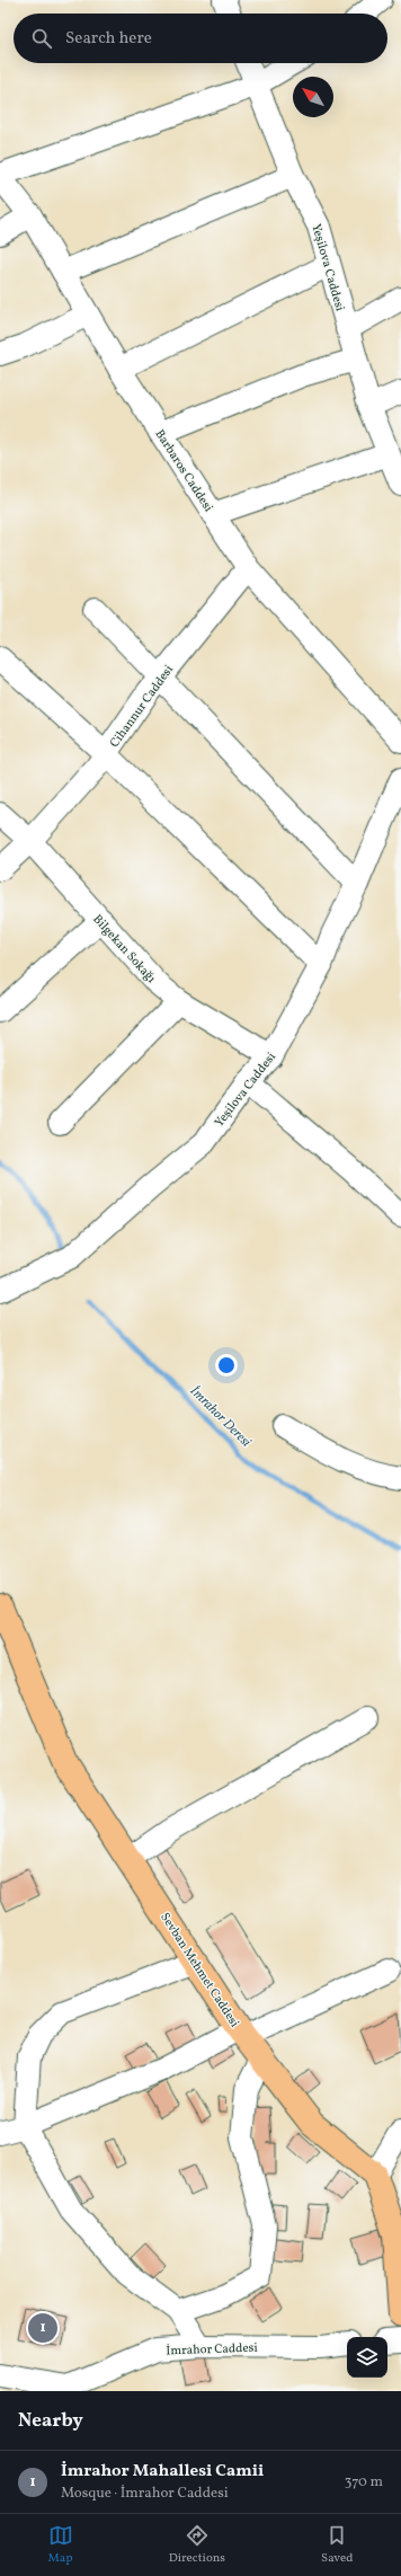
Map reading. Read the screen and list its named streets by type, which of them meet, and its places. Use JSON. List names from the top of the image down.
{
  "streets": {
    "main road": ["Sevban Mehmet Caddesi"],
    "street": [
      "Yeşilova Caddesi",
      "Barbaros Caddesi",
      "Cihannur Caddesi",
      "Bilgekan Sokağı",
      "İmrahor Caddesi"
    ]
  },
  "crossings": [
    ["Yeşilova Caddesi", "Bilgekan Sokağı"],
    ["Barbaros Caddesi", "Cihannur Caddesi"],
    ["Cihannur Caddesi", "Bilgekan Sokağı"]
  ],
  "water": ["İmrahor Deresi"],
  "north": "top left",
  "page": {
    "search": "Search here",
    "pins": "1",
    "heading": "Nearby",
    "list": [
      {
        "mark": "1",
        "name": "İmrahor Mahallesi Camii",
        "note": "Mosque · İmrahor Caddesi",
        "value": "370 m"
      }
    ],
    "nav": ["Map", "Directions", "Saved"]
  }
}
